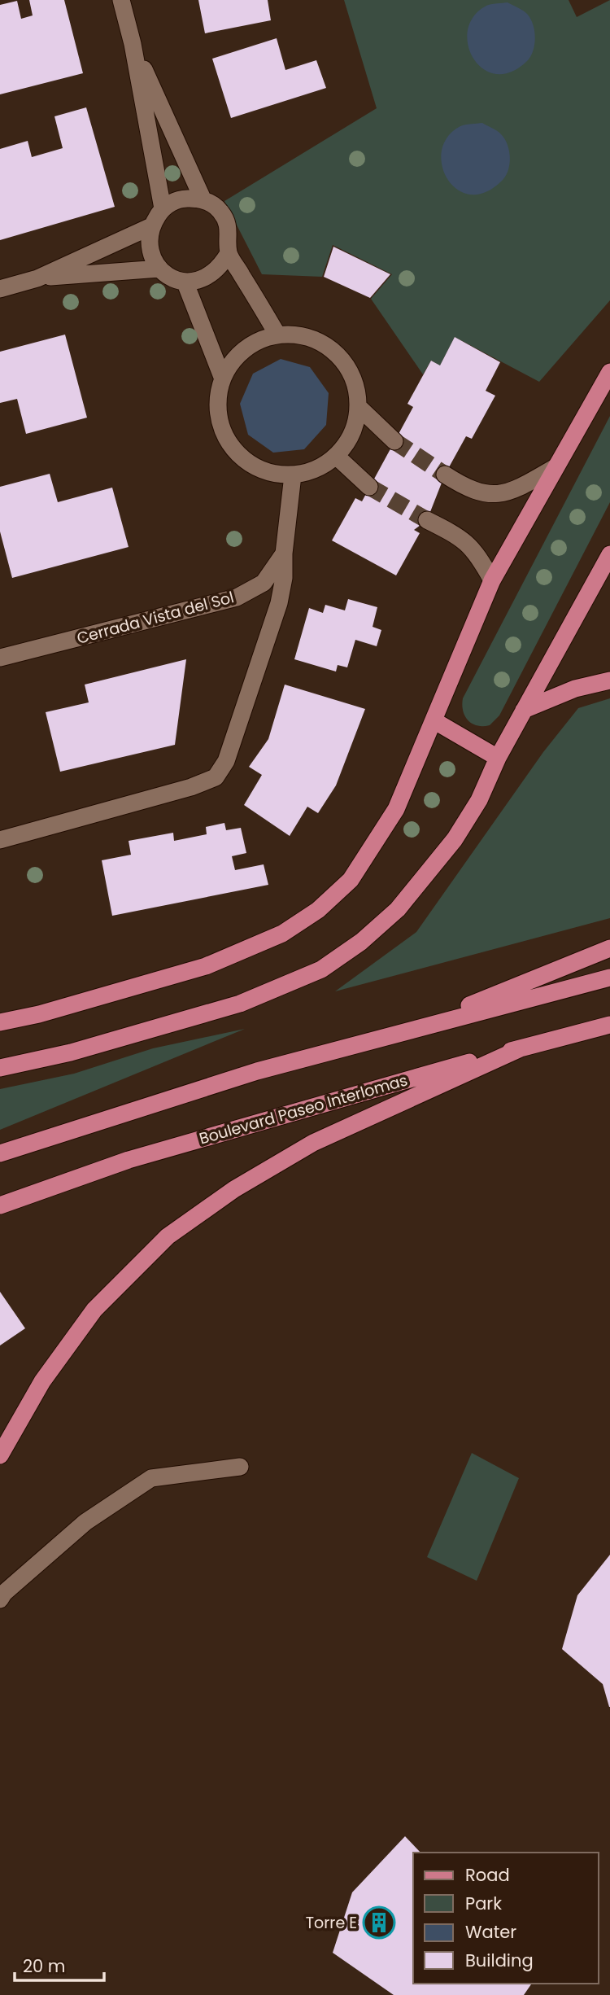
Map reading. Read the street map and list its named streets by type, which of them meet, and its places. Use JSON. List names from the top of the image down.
{
  "streets": {
    "main road": ["Boulevard Paseo Interlomas"],
    "street": ["Cerrada Vista del Sol"]
  },
  "places": {
    "building": ["Torre E"]
  },
  "legend": [
    "Road",
    "Park",
    "Water",
    "Building"
  ],
  "scale_bar": "20 m"
}
